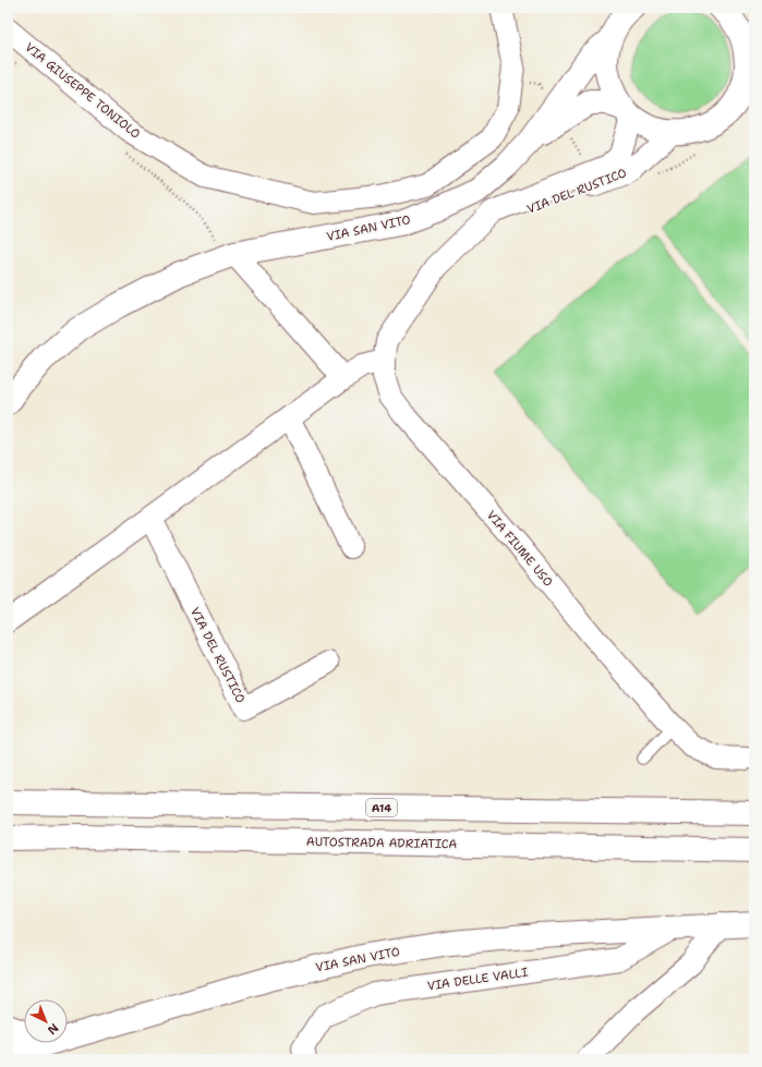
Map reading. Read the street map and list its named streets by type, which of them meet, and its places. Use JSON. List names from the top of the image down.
{
  "streets": {
    "main road": ["VIA SAN VITO", "A14", "AUTOSTRADA ADRIATICA"],
    "street": [
      "VIA GIUSEPPE TONIOLO",
      "VIA DEL RUSTICO",
      "VIA FIUME USO",
      "VIA DELLE VALLI"
    ]
  },
  "crossings": [
    ["VIA DEL RUSTICO", "VIA SAN VITO"],
    ["VIA DEL RUSTICO", "VIA FIUME USO"],
    ["VIA SAN VITO", "VIA DELLE VALLI"]
  ],
  "north": "bottom right"
}
